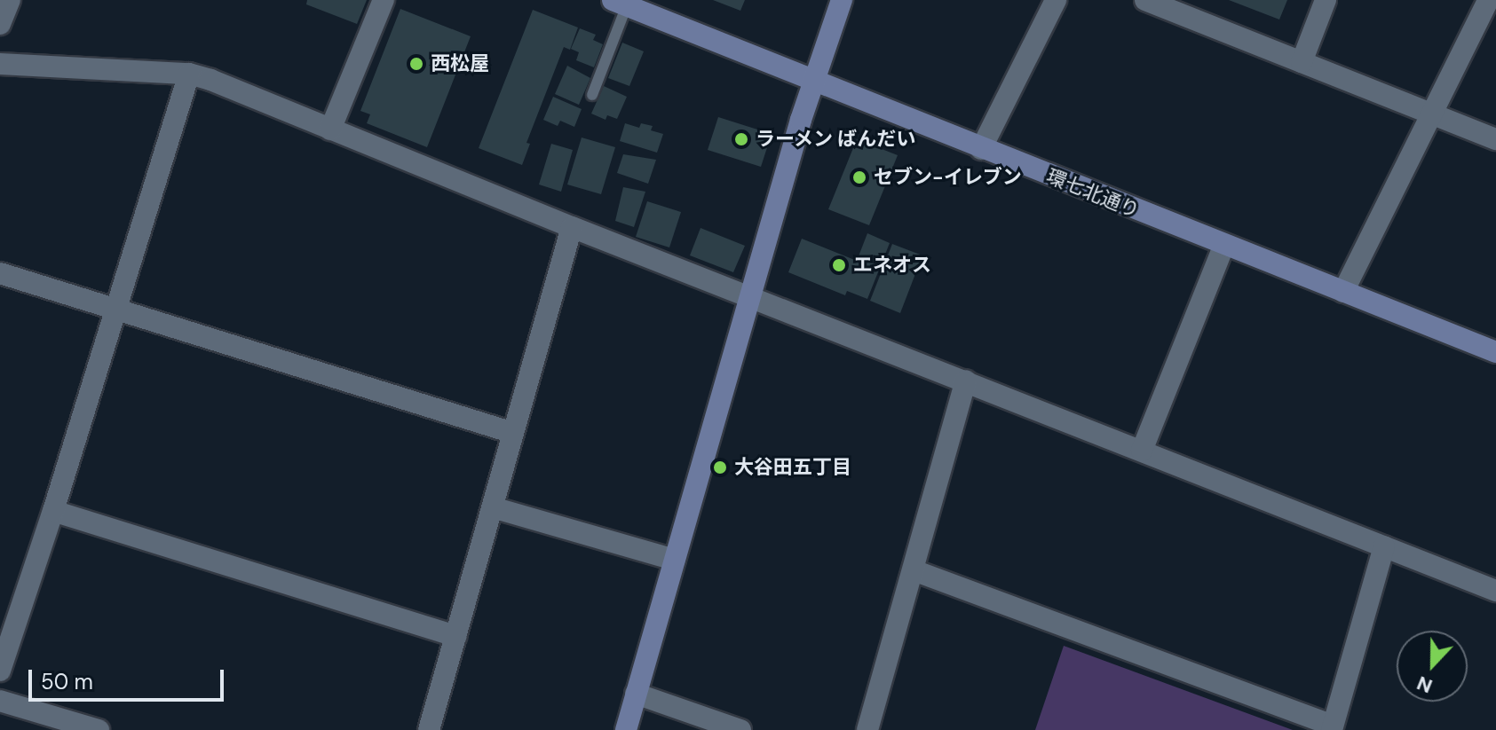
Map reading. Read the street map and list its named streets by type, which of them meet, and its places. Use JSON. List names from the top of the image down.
{
  "streets": {
    "street": ["環七北通り"]
  },
  "places": [
    "西松屋",
    "ラーメン ばんだい",
    "セブン-イレブン",
    "エネオス",
    "大谷田五丁目"
  ],
  "scale_bar": "50 m",
  "north": "bottom"
}
